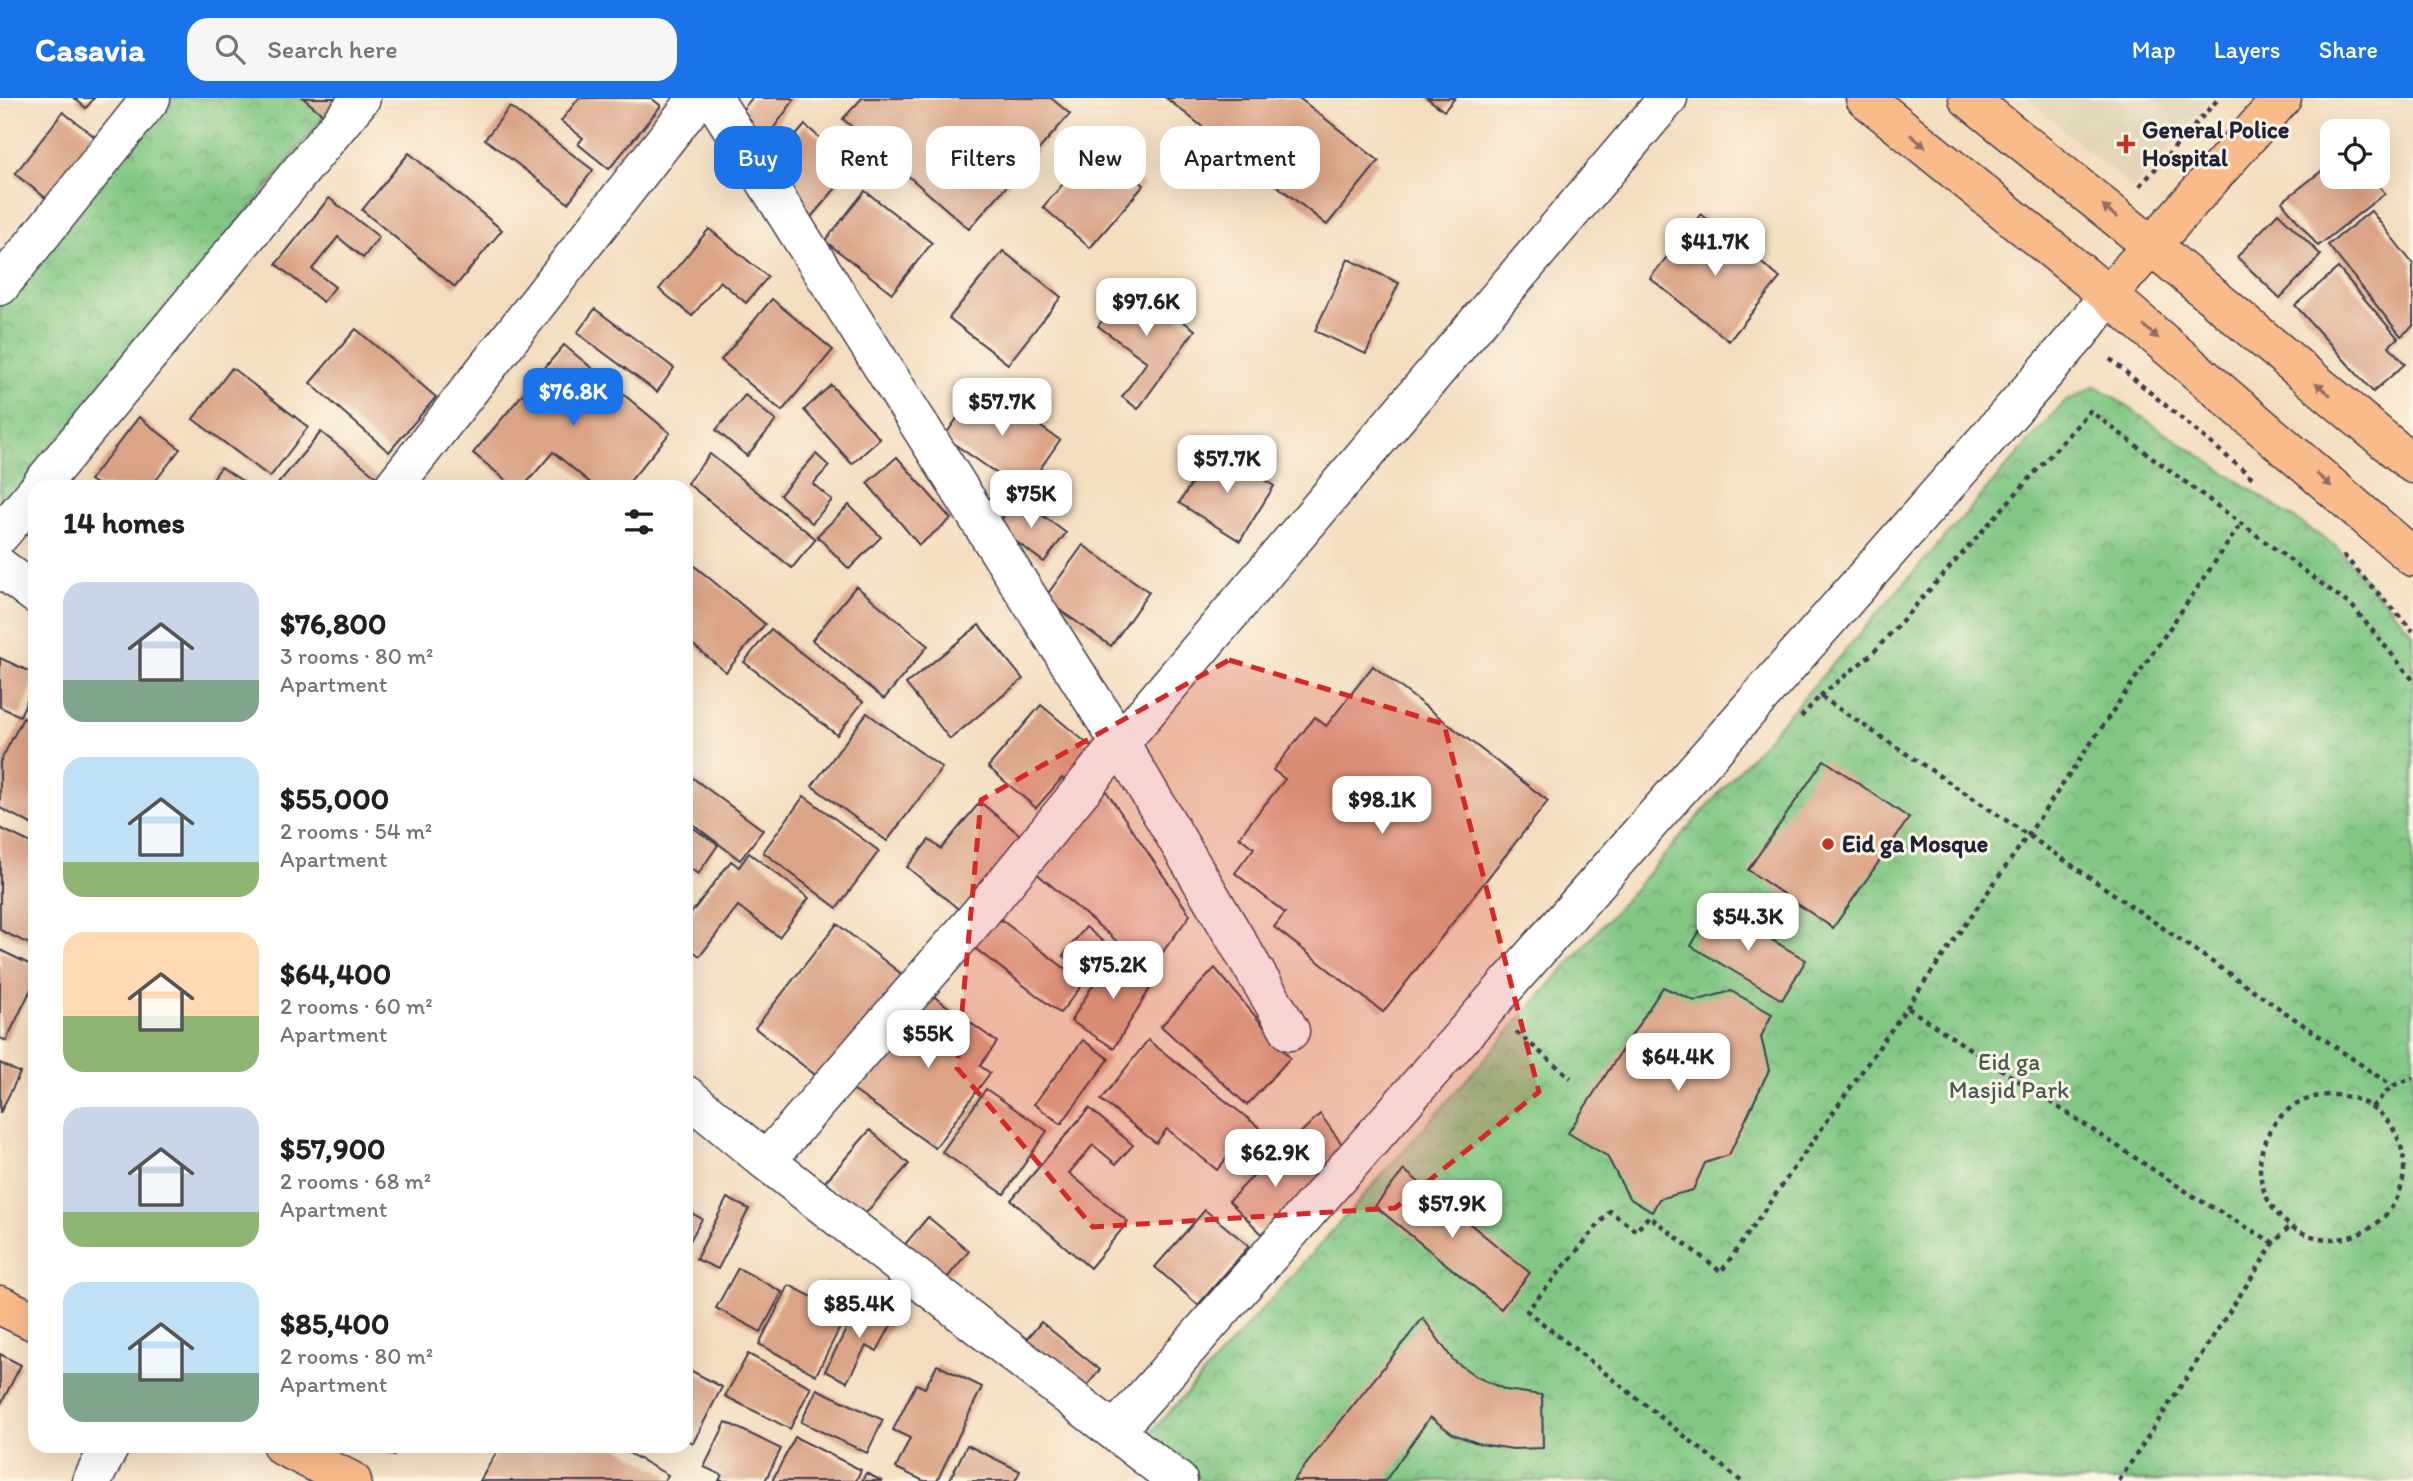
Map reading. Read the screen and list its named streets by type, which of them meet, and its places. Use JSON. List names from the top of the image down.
{
  "parks": ["Eid ga Masjid Park"],
  "places": {
    "health": ["General Police Hospital"],
    "other": ["Eid ga Mosque"]
  },
  "page": {
    "header": "Casavia",
    "search": "Search here",
    "nav": ["Map", "Layers", "Share"],
    "chip": [
      "Buy",
      "Rent",
      "Filters",
      "New",
      "Apartment"
    ],
    "price": [
      "$41.7K",
      "$97.6K",
      "$76.8K",
      "$57.7K",
      "$57.7K",
      "$75K",
      "$98.1K",
      "$54.3K",
      "$75.2K",
      "$55K",
      "$64.4K",
      "$62.9K",
      "$57.9K",
      "$85.4K"
    ],
    "heading": "14 homes",
    "list": [
      {
        "name": "$76,800",
        "note": "3 rooms · 80 m² · Apartment"
      },
      {
        "name": "$55,000",
        "note": "2 rooms · 54 m² · Apartment"
      },
      {
        "name": "$64,400",
        "note": "2 rooms · 60 m² · Apartment"
      },
      {
        "name": "$57,900",
        "note": "2 rooms · 68 m² · Apartment"
      },
      {
        "name": "$85,400",
        "note": "2 rooms · 80 m² · Apartment"
      }
    ]
  }
}
